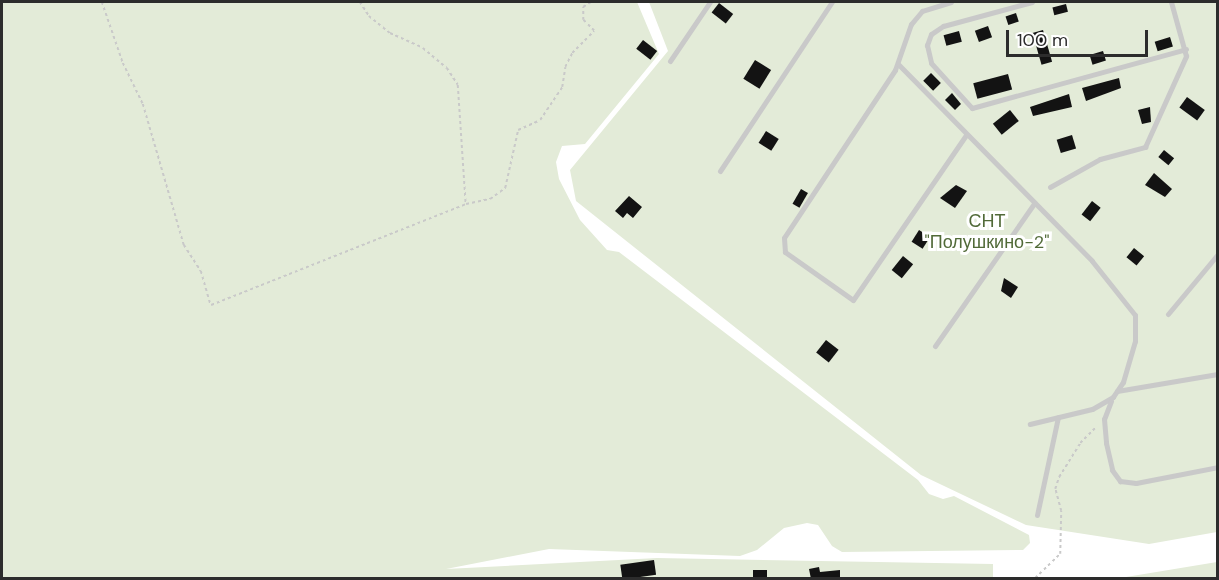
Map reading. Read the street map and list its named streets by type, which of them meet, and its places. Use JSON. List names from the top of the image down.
{
  "parks": ["СНТ \"Полушкино-2\""],
  "scale_bar": "100 m"
}
